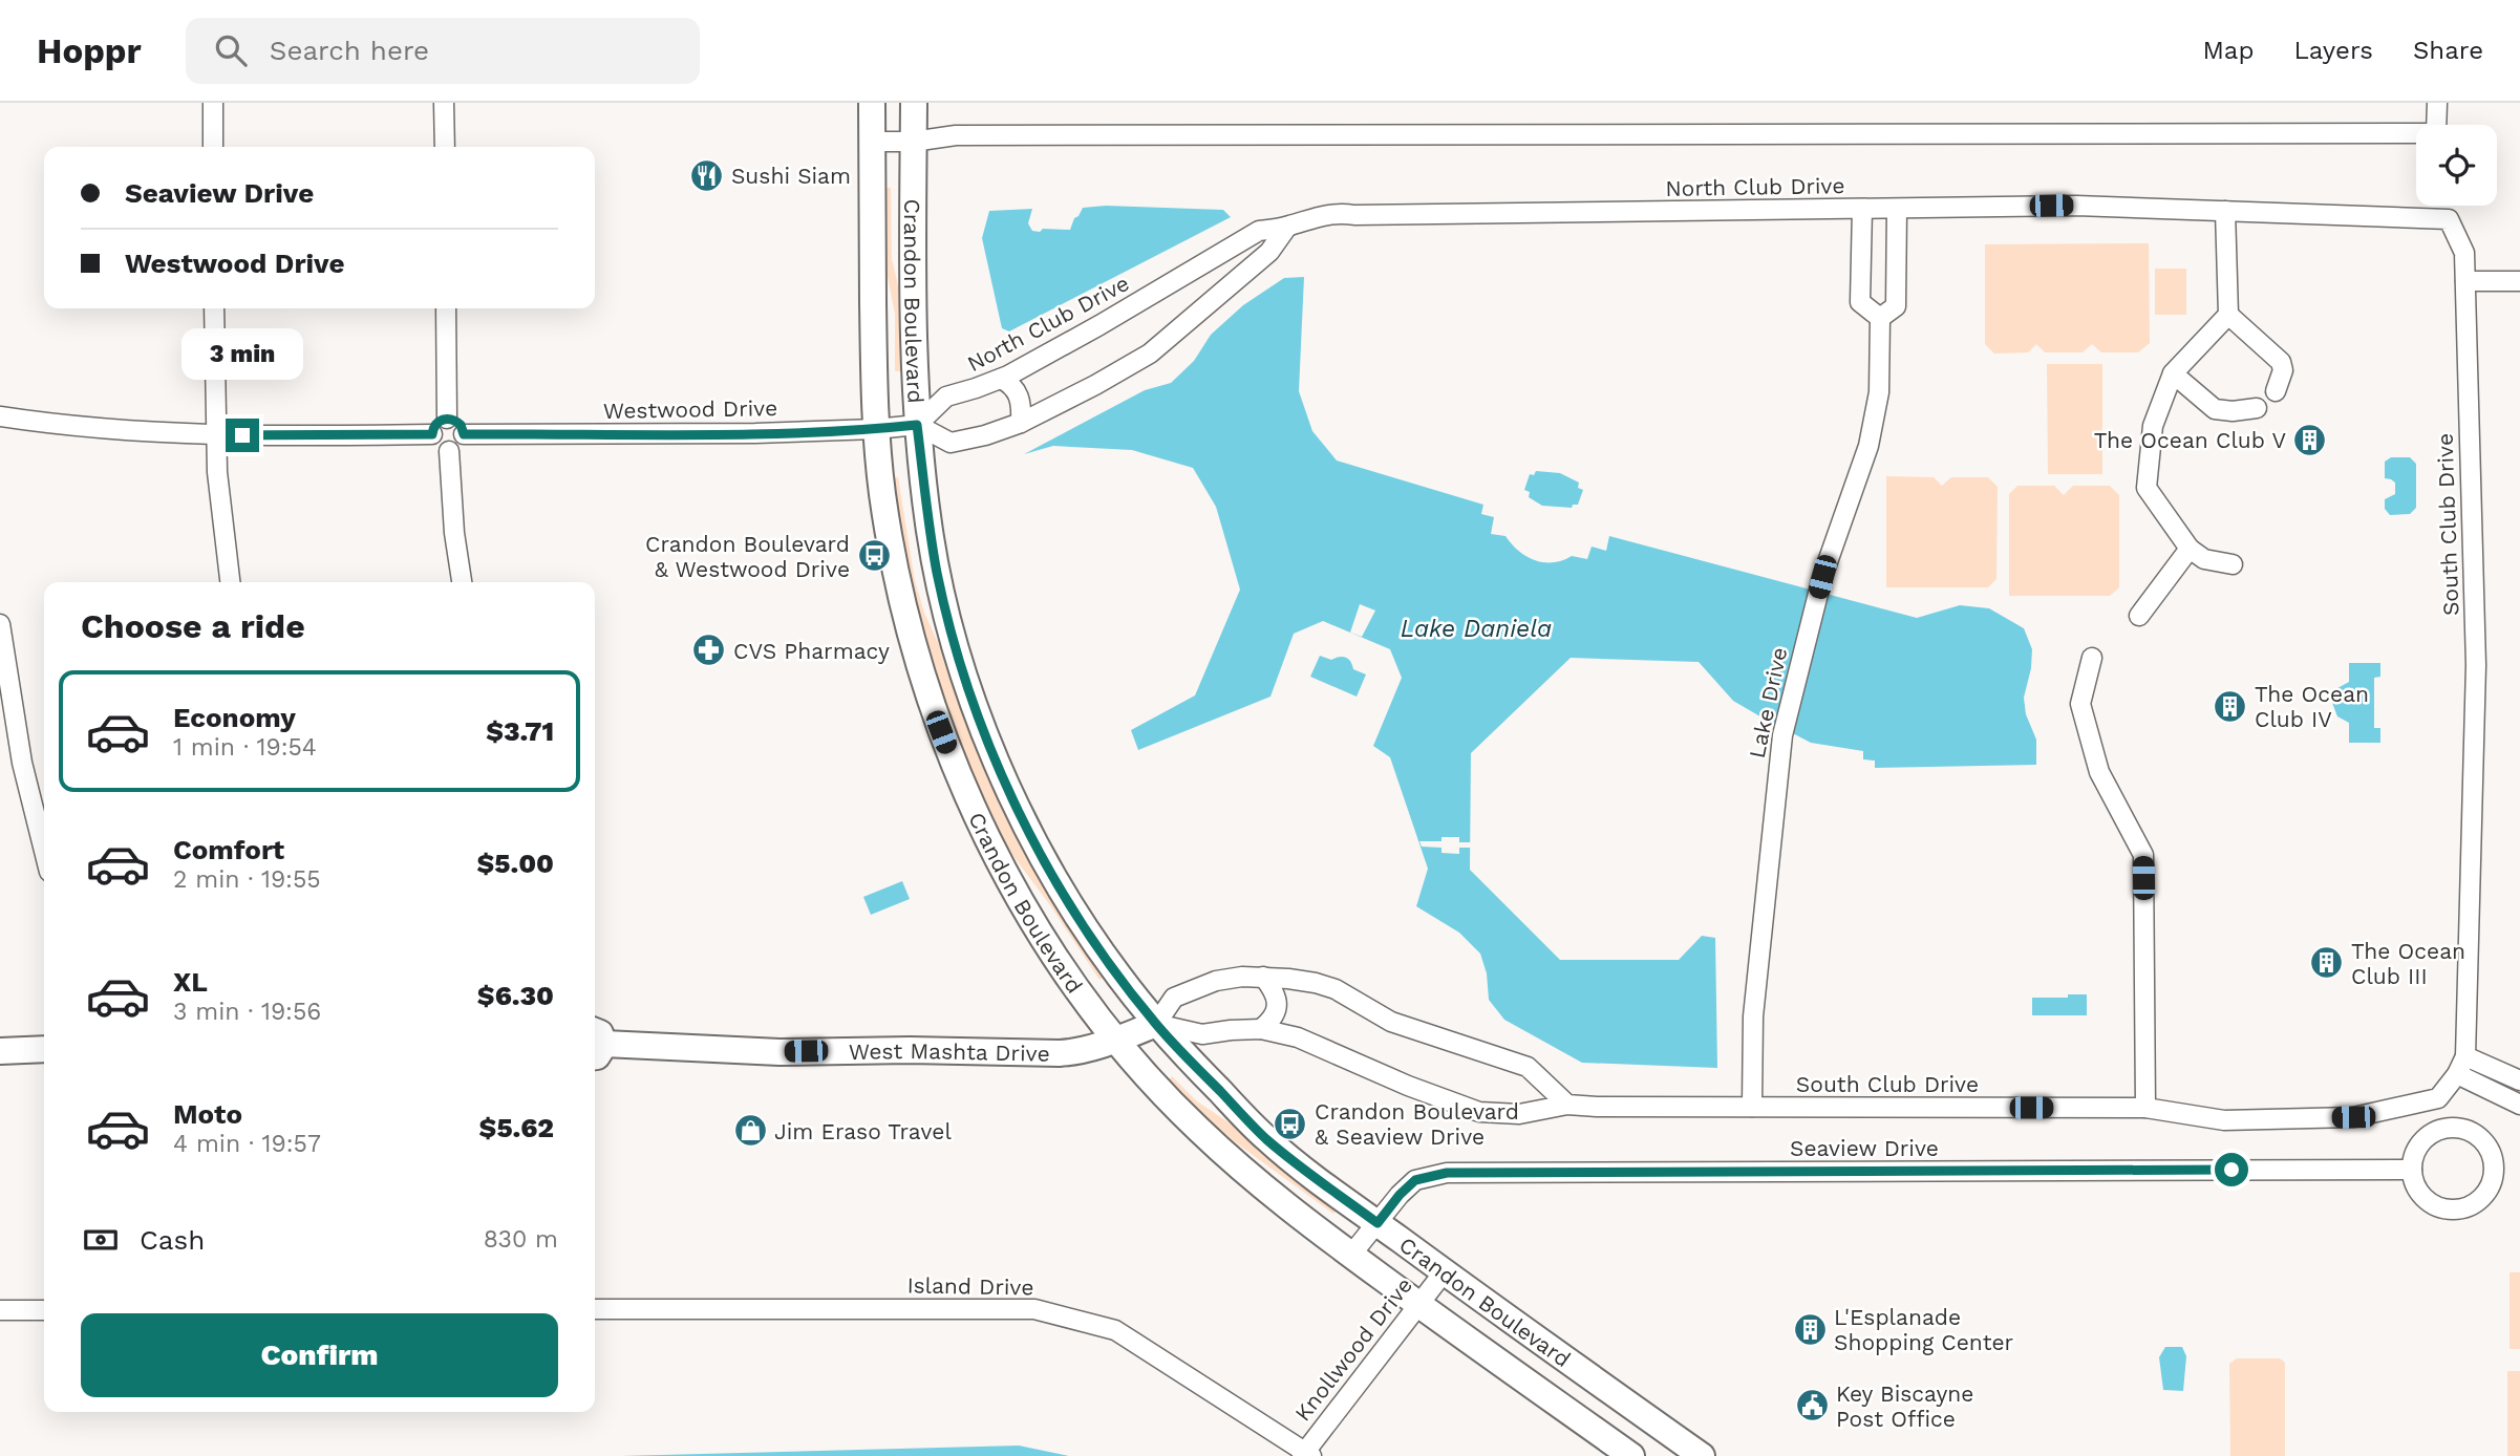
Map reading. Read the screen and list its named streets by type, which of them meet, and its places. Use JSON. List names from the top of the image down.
{
  "streets": {
    "main road": ["Crandon Boulevard", "West Mashta Drive"],
    "street": [
      "North Club Drive",
      "Westwood Drive",
      "South Club Drive",
      "Lake Drive",
      "Seaview Drive",
      "Island Drive",
      "Knollwood Drive"
    ]
  },
  "crossings": [
    ["North Club Drive", "Crandon Boulevard"],
    ["North Club Drive", "Westwood Drive"],
    ["North Club Drive", "South Club Drive"],
    ["North Club Drive", "Lake Drive"],
    ["Crandon Boulevard", "Westwood Drive"],
    ["Crandon Boulevard", "South Club Drive"],
    ["Crandon Boulevard", "West Mashta Drive"],
    ["Crandon Boulevard", "Seaview Drive"],
    ["Crandon Boulevard", "Knollwood Drive"],
    ["South Club Drive", "Lake Drive"],
    ["South Club Drive", "West Mashta Drive"],
    ["Island Drive", "Knollwood Drive"]
  ],
  "water": ["Lake Daniela"],
  "places": {
    "restaurant": ["Sushi Siam"],
    "building": [
      "The Ocean Club V",
      "The Ocean Club IV",
      "The Ocean Club III",
      "L'Esplanade Shopping Center"
    ],
    "bus stop": ["Crandon Boulevard & Westwood Drive", "Crandon Boulevard & Seaview Drive"],
    "pharmacy": ["CVS Pharmacy"],
    "shop": ["Jim Eraso Travel"],
    "public building": ["Key Biscayne Post Office"]
  },
  "page": {
    "header": "Hoppr",
    "search": "Search here",
    "nav": ["Map", "Layers", "Share"],
    "banner": ["Seaview Drive", "Westwood Drive"],
    "bubble": "3 min",
    "heading": "Choose a ride",
    "list": [
      {
        "name": "Economy",
        "note": "1 min · 19:54",
        "value": "$3.71"
      },
      {
        "name": "Comfort",
        "note": "2 min · 19:55",
        "value": "$5.00"
      },
      {
        "name": "XL",
        "note": "3 min · 19:56",
        "value": "$6.30"
      },
      {
        "name": "Moto",
        "note": "4 min · 19:57",
        "value": "$5.62"
      }
    ],
    "pay": ["Cash", "830 m"],
    "buttons": "Confirm"
  }
}
